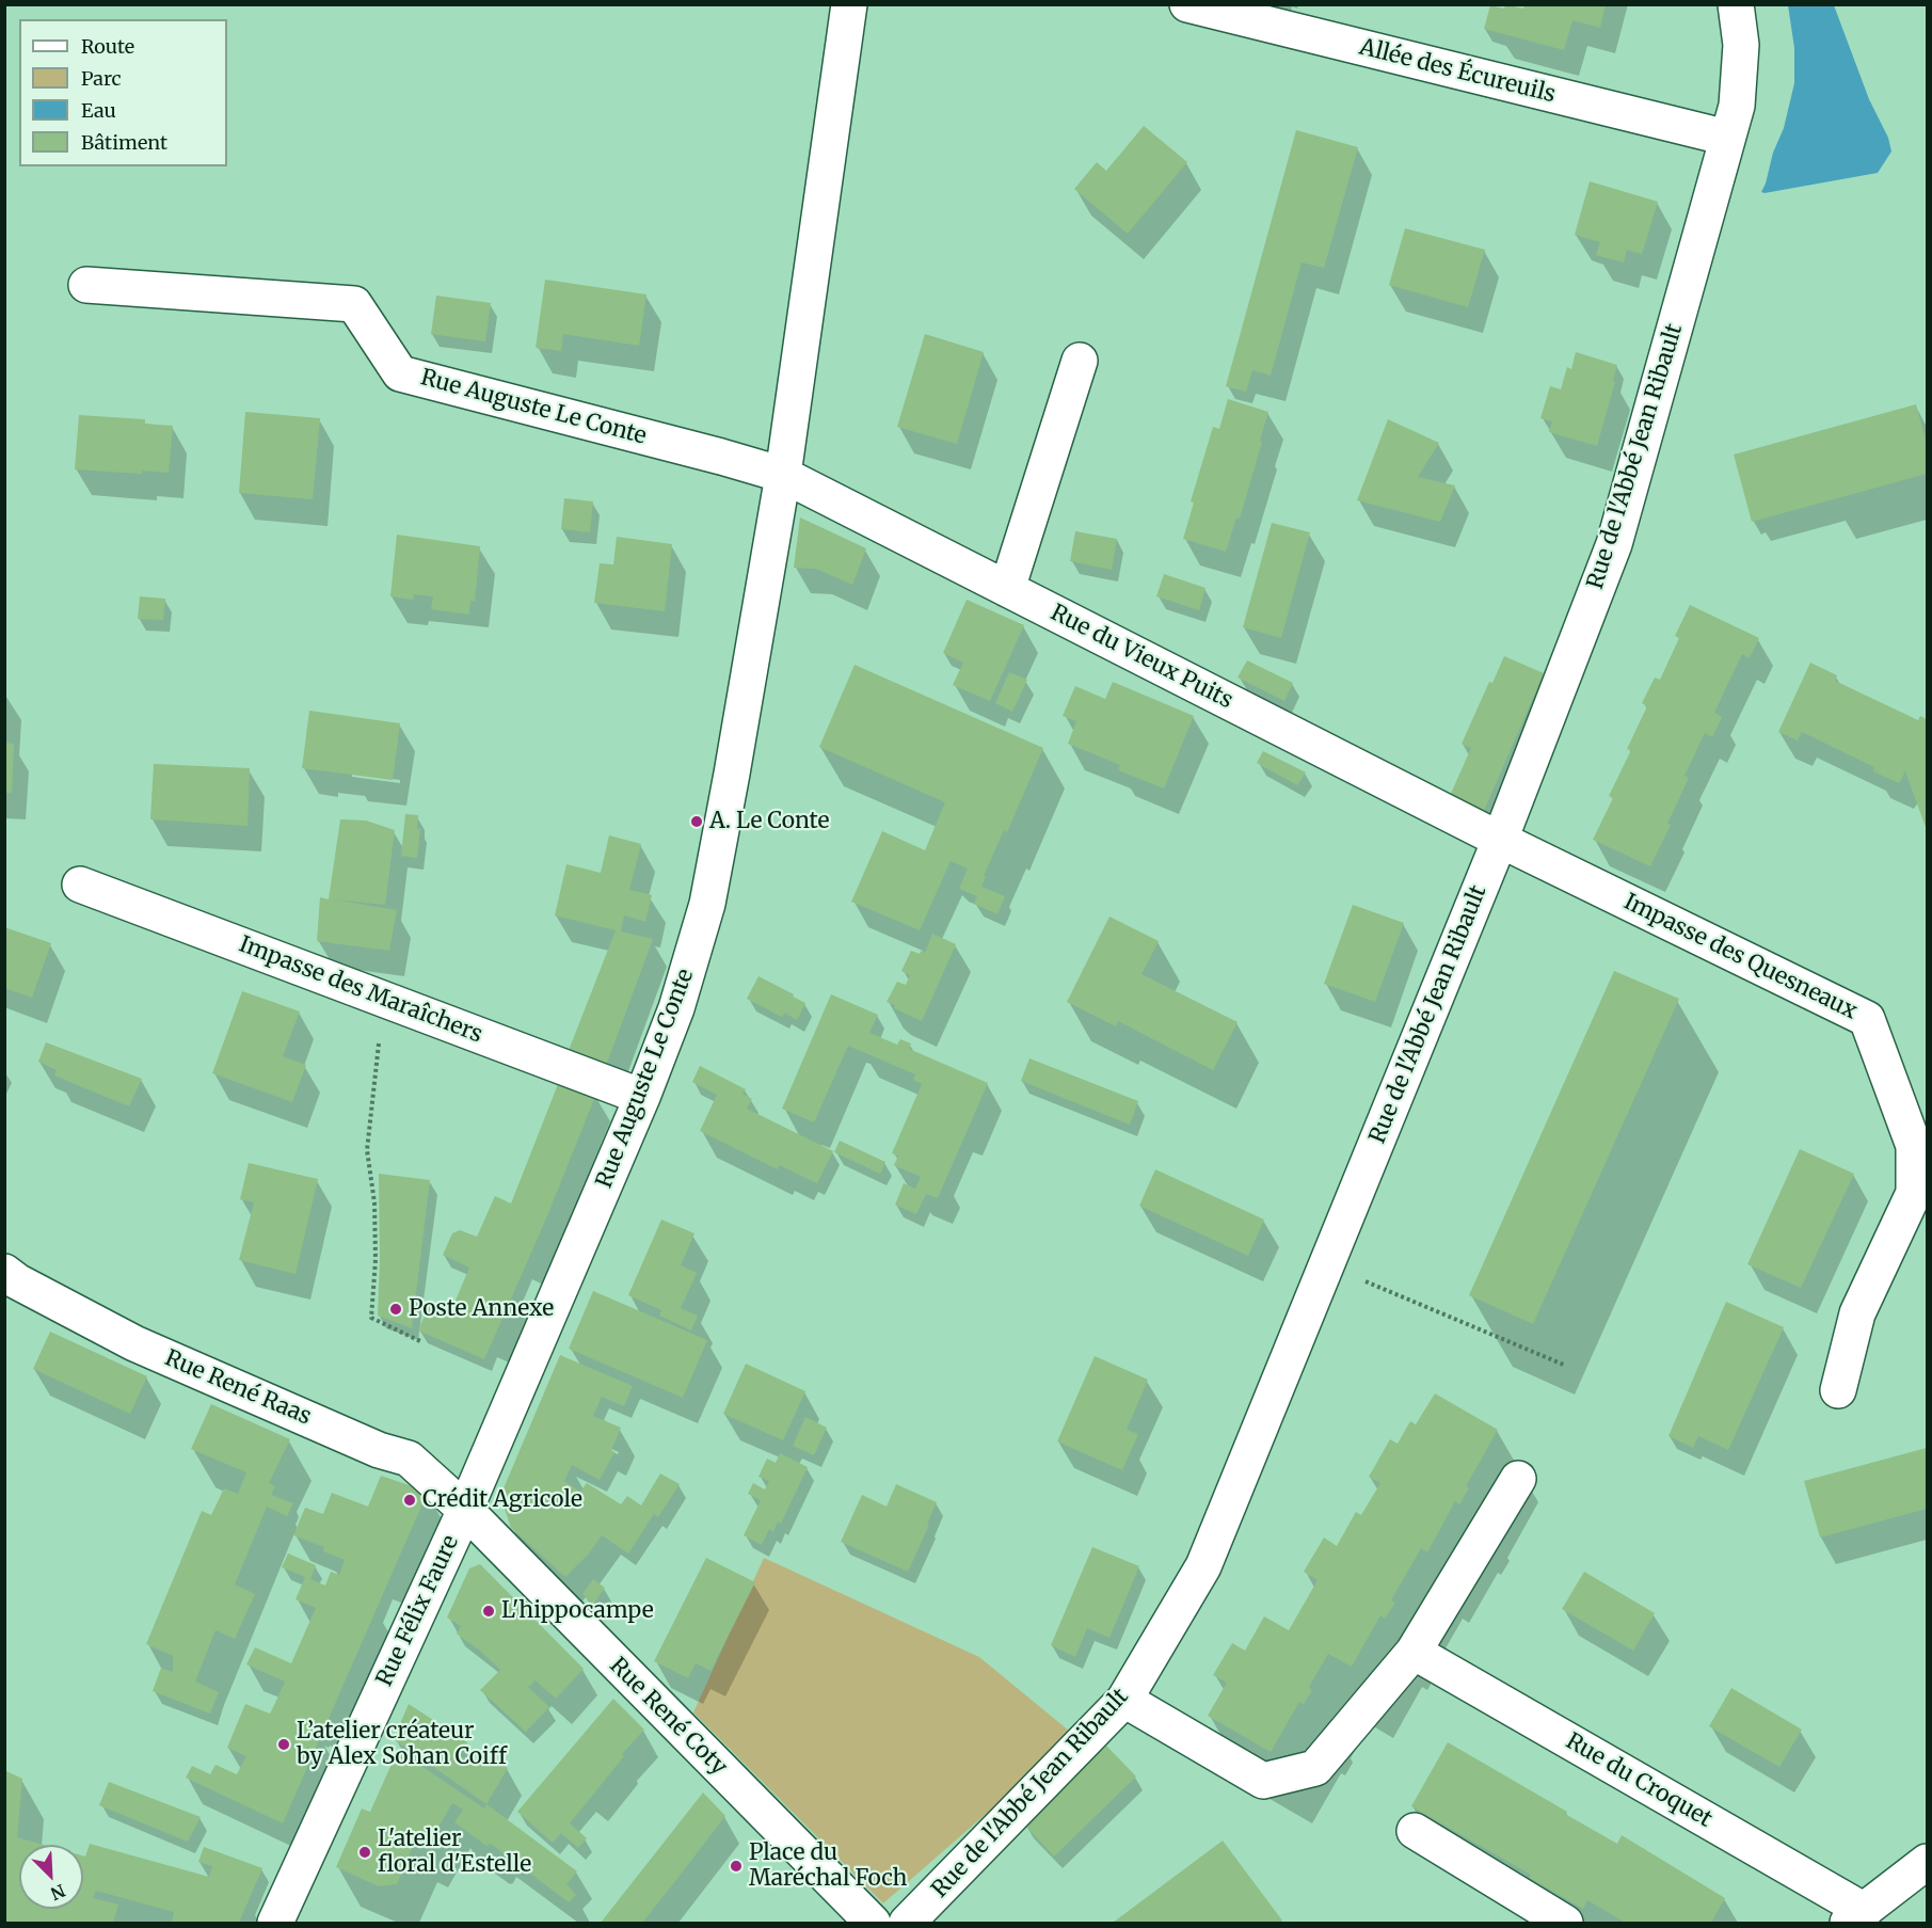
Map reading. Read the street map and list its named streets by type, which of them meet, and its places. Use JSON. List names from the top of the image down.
{
  "streets": {
    "street": [
      "Allée des Écureuils",
      "Rue Auguste Le Conte",
      "Rue de l'Abbé Jean Ribault",
      "Rue du Vieux Puits",
      "Impasse des Quesneaux",
      "Impasse des Maraîchers",
      "Rue René Raas",
      "Rue Félix Faure",
      "Rue René Coty",
      "Rue du Croquet"
    ]
  },
  "crossings": [
    ["Allée des Écureuils", "Rue de l'Abbé Jean Ribault"],
    ["Rue Auguste Le Conte", "Rue du Vieux Puits"],
    ["Rue Auguste Le Conte", "Impasse des Maraîchers"],
    ["Rue Auguste Le Conte", "Rue René Raas"],
    ["Rue Auguste Le Conte", "Rue Félix Faure"],
    ["Rue Auguste Le Conte", "Rue René Coty"],
    ["Rue de l'Abbé Jean Ribault", "Rue du Vieux Puits"],
    ["Rue de l'Abbé Jean Ribault", "Impasse des Quesneaux"],
    ["Rue du Vieux Puits", "Impasse des Quesneaux"],
    ["Rue René Raas", "Rue Félix Faure"],
    ["Rue René Raas", "Rue René Coty"],
    ["Rue Félix Faure", "Rue René Coty"]
  ],
  "places": [
    "A. Le Conte",
    "Poste Annexe",
    "Crédit Agricole",
    "L'hippocampe",
    "L’atelier créateur by Alex Sohan Coiff",
    "L'atelier floral d'Estelle",
    "Place du Maréchal Foch"
  ],
  "legend": [
    "Route",
    "Parc",
    "Eau",
    "Bâtiment"
  ],
  "north": "bottom right"
}
